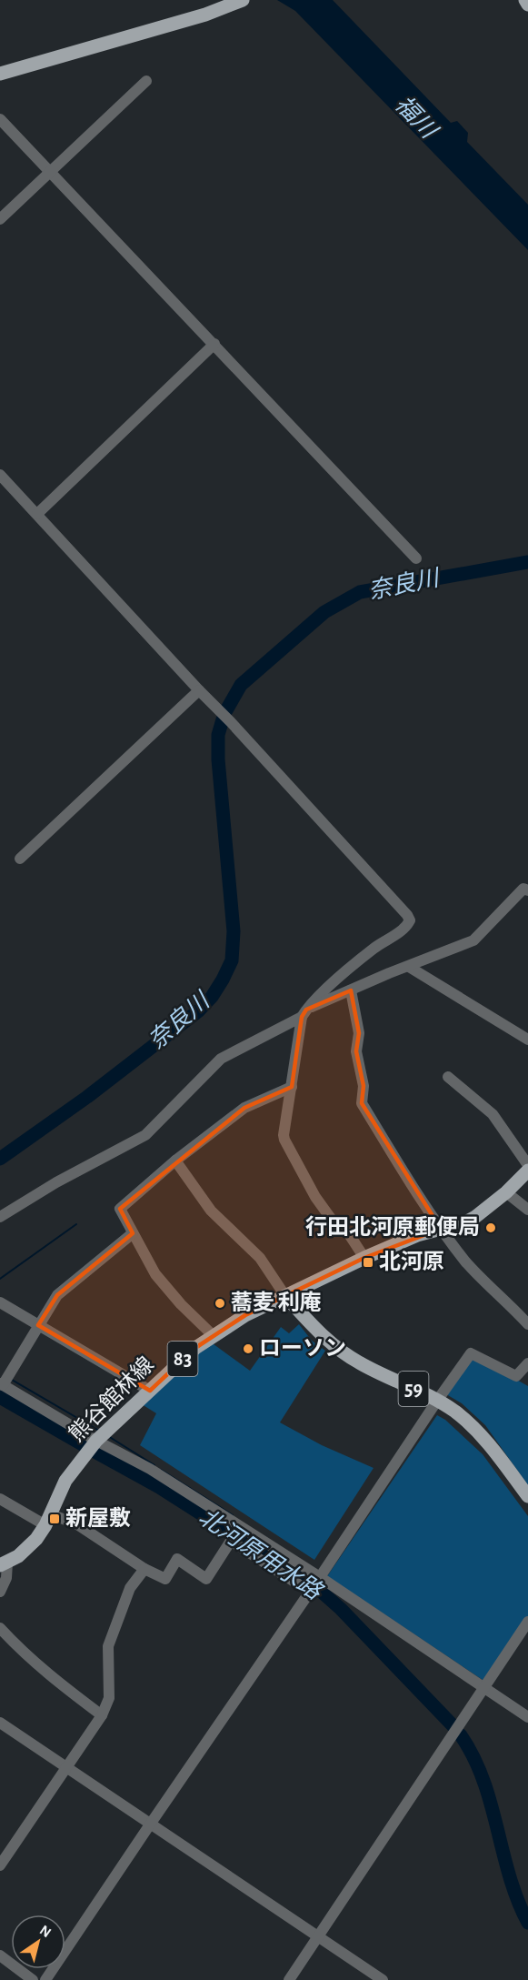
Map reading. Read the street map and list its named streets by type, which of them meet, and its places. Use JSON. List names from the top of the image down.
{
  "streets": {
    "main road": ["83", "59", "熊谷館林線"]
  },
  "crossings": [
    ["59", "熊谷館林線"]
  ],
  "water": ["福川", "奈良川", "北河原用水路"],
  "places": {
    "other": ["行田北河原郵便局", "蕎麦 利庵", "ローソン"],
    "transit": ["北河原", "新屋敷"]
  },
  "north": "top right"
}
